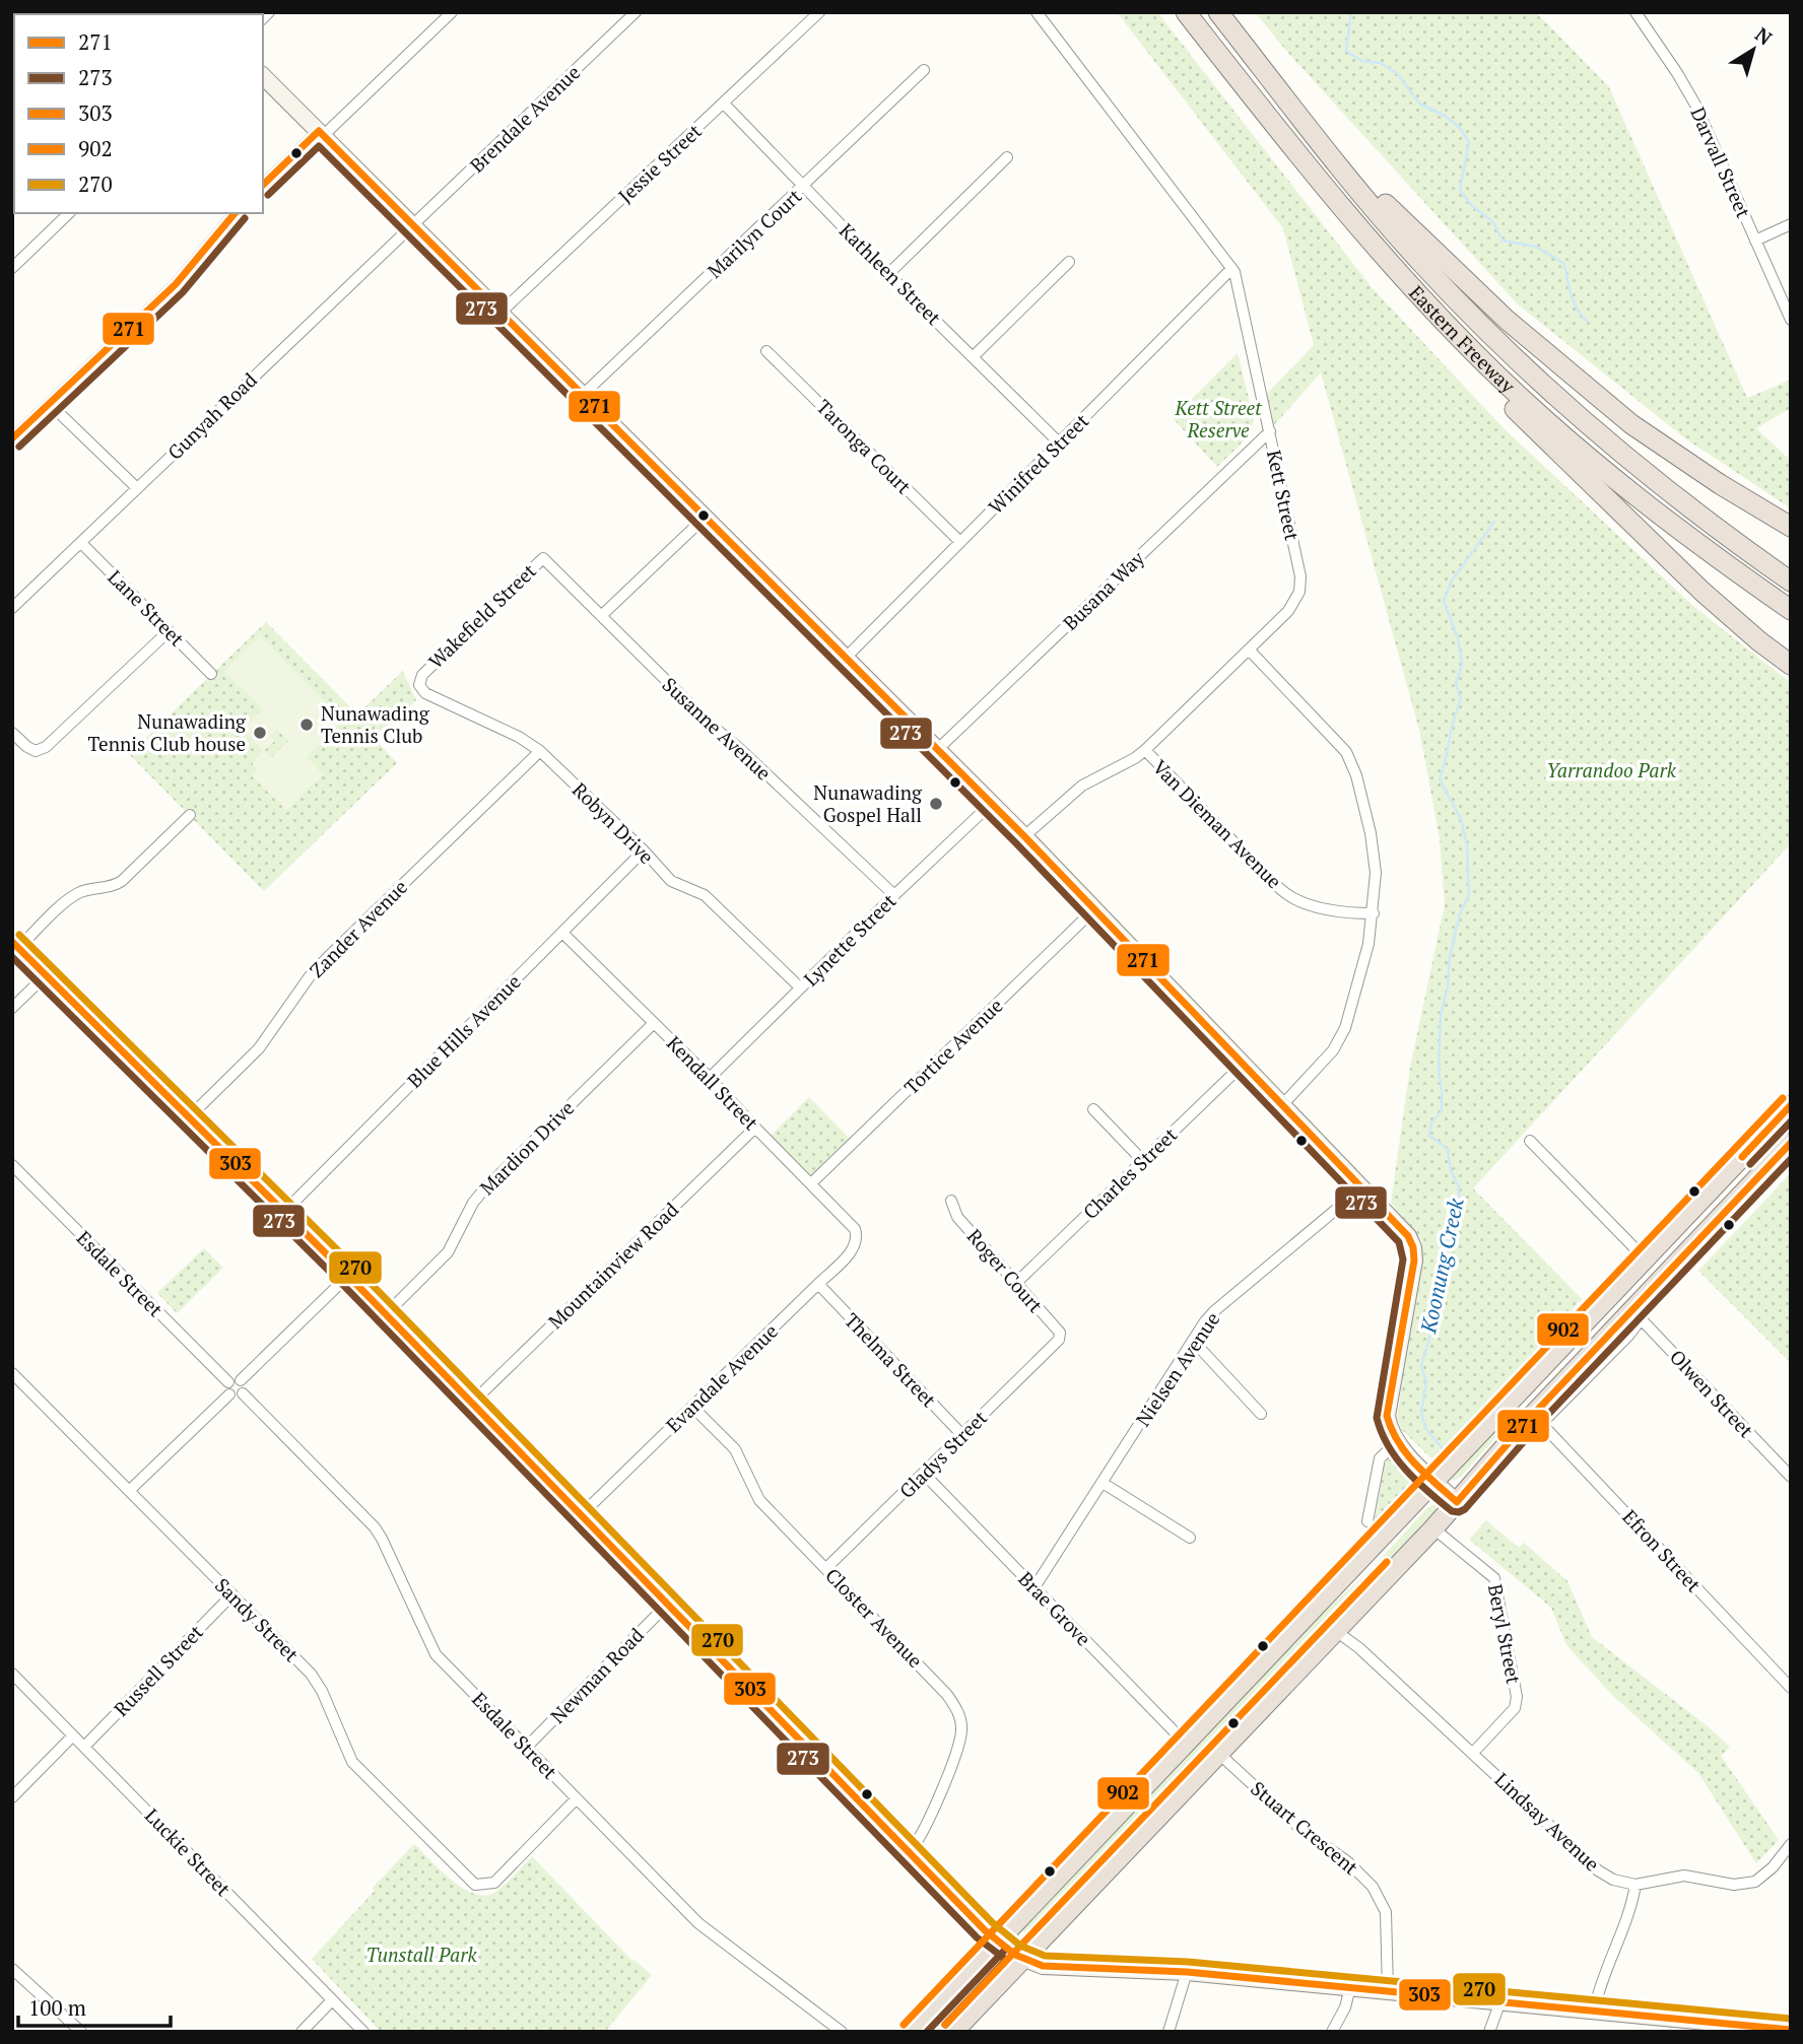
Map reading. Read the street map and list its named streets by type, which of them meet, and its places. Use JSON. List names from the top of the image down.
{
  "streets": {
    "highway": ["Eastern Freeway"],
    "street": [
      "Brendale Avenue",
      "Darvall Street",
      "Jessie Street",
      "Marilyn Court",
      "Kathleen Street",
      "Gunyah Road",
      "Taronga Court",
      "Winifred Street",
      "Kett Street",
      "Busana Way",
      "Lane Street",
      "Wakefield Street",
      "Susanne Avenue",
      "Robyn Drive",
      "Van Dieman Avenue",
      "Zander Avenue",
      "Lynette Street",
      "Blue Hills Avenue",
      "Tortice Avenue",
      "Kendall Street",
      "Mardion Drive",
      "Charles Street",
      "Mountainview Road",
      "Roger Court",
      "Esdale Street",
      "Thelma Street",
      "Nielsen Avenue",
      "Evandale Avenue",
      "Olwen Street",
      "Gladys Street",
      "Efron Street",
      "Brae Grove",
      "Closter Avenue",
      "Sandy Street",
      "Beryl Street",
      "Russell Street",
      "Newman Road",
      "Lindsay Avenue",
      "Stuart Crescent",
      "Luckie Street"
    ]
  },
  "crossings": [
    ["Brendale Avenue", "Gunyah Road"],
    ["Jessie Street", "Kathleen Street"],
    ["Marilyn Court", "Kathleen Street"],
    ["Kathleen Street", "Winifred Street"],
    ["Gunyah Road", "Lane Street"],
    ["Taronga Court", "Winifred Street"],
    ["Winifred Street", "Kett Street"],
    ["Kett Street", "Busana Way"],
    ["Kett Street", "Van Dieman Avenue"],
    ["Wakefield Street", "Susanne Avenue"],
    ["Wakefield Street", "Robyn Drive"],
    ["Susanne Avenue", "Lynette Street"],
    ["Robyn Drive", "Zander Avenue"],
    ["Robyn Drive", "Lynette Street"],
    ["Robyn Drive", "Blue Hills Avenue"],
    ["Lynette Street", "Kendall Street"],
    ["Blue Hills Avenue", "Kendall Street"],
    ["Tortice Avenue", "Kendall Street"],
    ["Kendall Street", "Mardion Drive"],
    ["Kendall Street", "Mountainview Road"],
    ["Kendall Street", "Evandale Avenue"],
    ["Charles Street", "Roger Court"],
    ["Roger Court", "Gladys Street"],
    ["Esdale Street", "Sandy Street"],
    ["Esdale Street", "Newman Road"],
    ["Thelma Street", "Evandale Avenue"],
    ["Thelma Street", "Gladys Street"],
    ["Nielsen Avenue", "Brae Grove"],
    ["Evandale Avenue", "Closter Avenue"],
    ["Gladys Street", "Brae Grove"],
    ["Gladys Street", "Closter Avenue"],
    ["Sandy Street", "Russell Street"],
    ["Beryl Street", "Lindsay Avenue"],
    ["Russell Street", "Luckie Street"]
  ],
  "water": ["Koonung Creek"],
  "parks": ["Kett Street Reserve", "Yarrandoo Park", "Tunstall Park"],
  "places": ["Nunawading Tennis Club", "Nunawading Tennis Club house", "Nunawading Gospel Hall"],
  "lines": [
    "transit line 271",
    "transit line 273",
    "transit line 270",
    "transit line 303",
    "transit line 902"
  ],
  "legend": [
    "271",
    "273",
    "303",
    "902",
    "270"
  ],
  "scale_bar": "100 m",
  "north": "top right"
}
